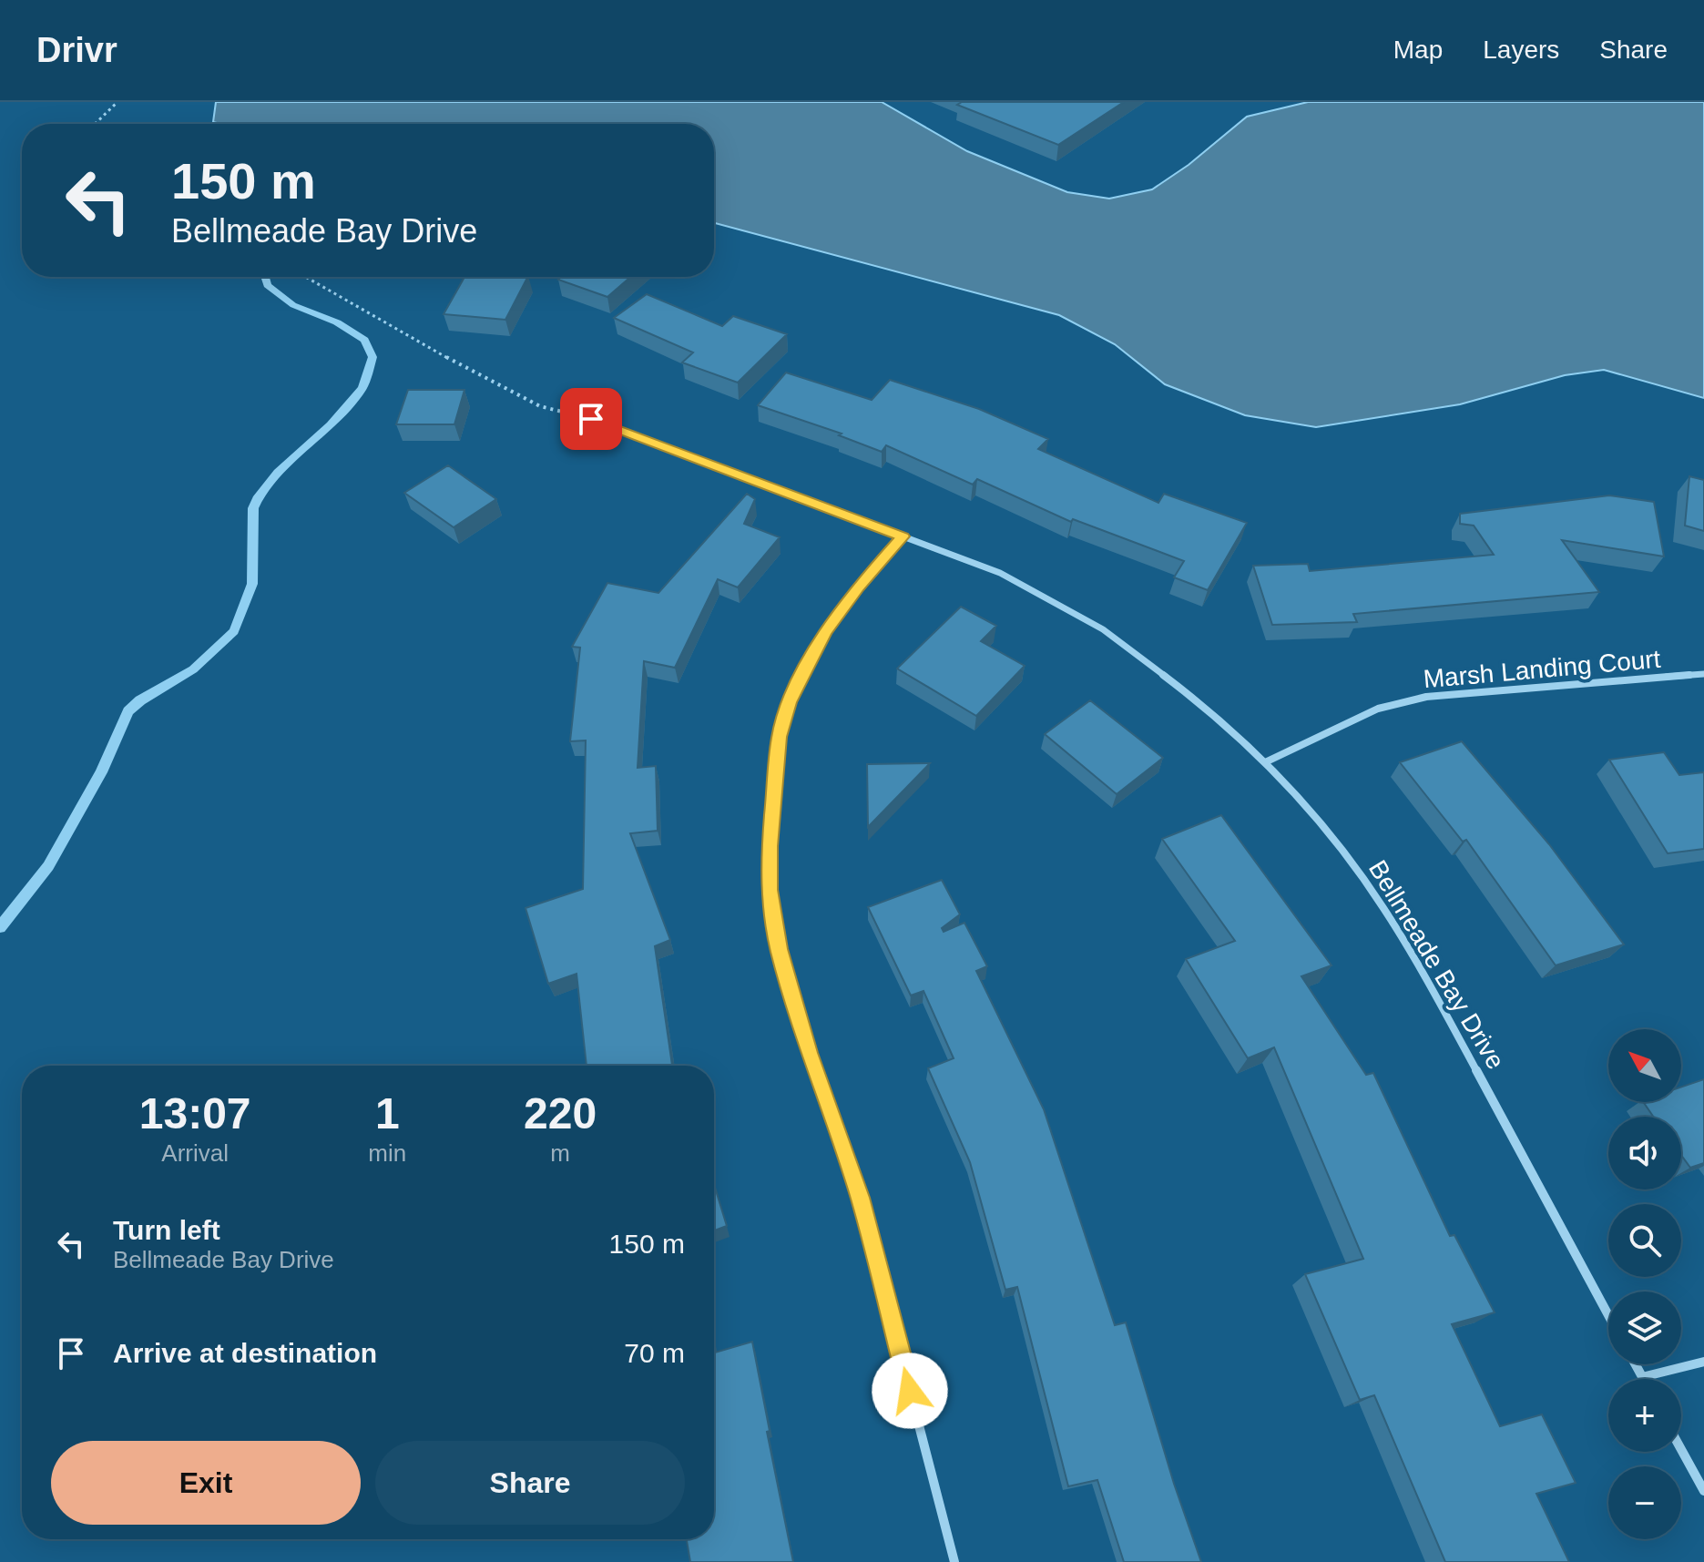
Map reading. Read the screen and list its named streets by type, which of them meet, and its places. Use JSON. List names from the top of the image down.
{
  "streets": {
    "street": ["Marsh Landing Court", "Bellmeade Bay Drive"]
  },
  "crossings": [
    ["Marsh Landing Court", "Bellmeade Bay Drive"]
  ],
  "north": "top left",
  "page": {
    "header": "Drivr",
    "nav": ["Map", "Layers", "Share"],
    "turn": ["150 m", "Bellmeade Bay Drive"],
    "map_buttons": ["+", "−"],
    "eta": [
      "13:07",
      "Arrival",
      "1",
      "min",
      "220",
      "m"
    ],
    "list": [
      {
        "name": "Turn left",
        "note": "Bellmeade Bay Drive",
        "value": "150 m"
      },
      {
        "name": "Arrive at destination",
        "value": "70 m"
      }
    ],
    "buttons": ["Exit", "Share"]
  }
}
